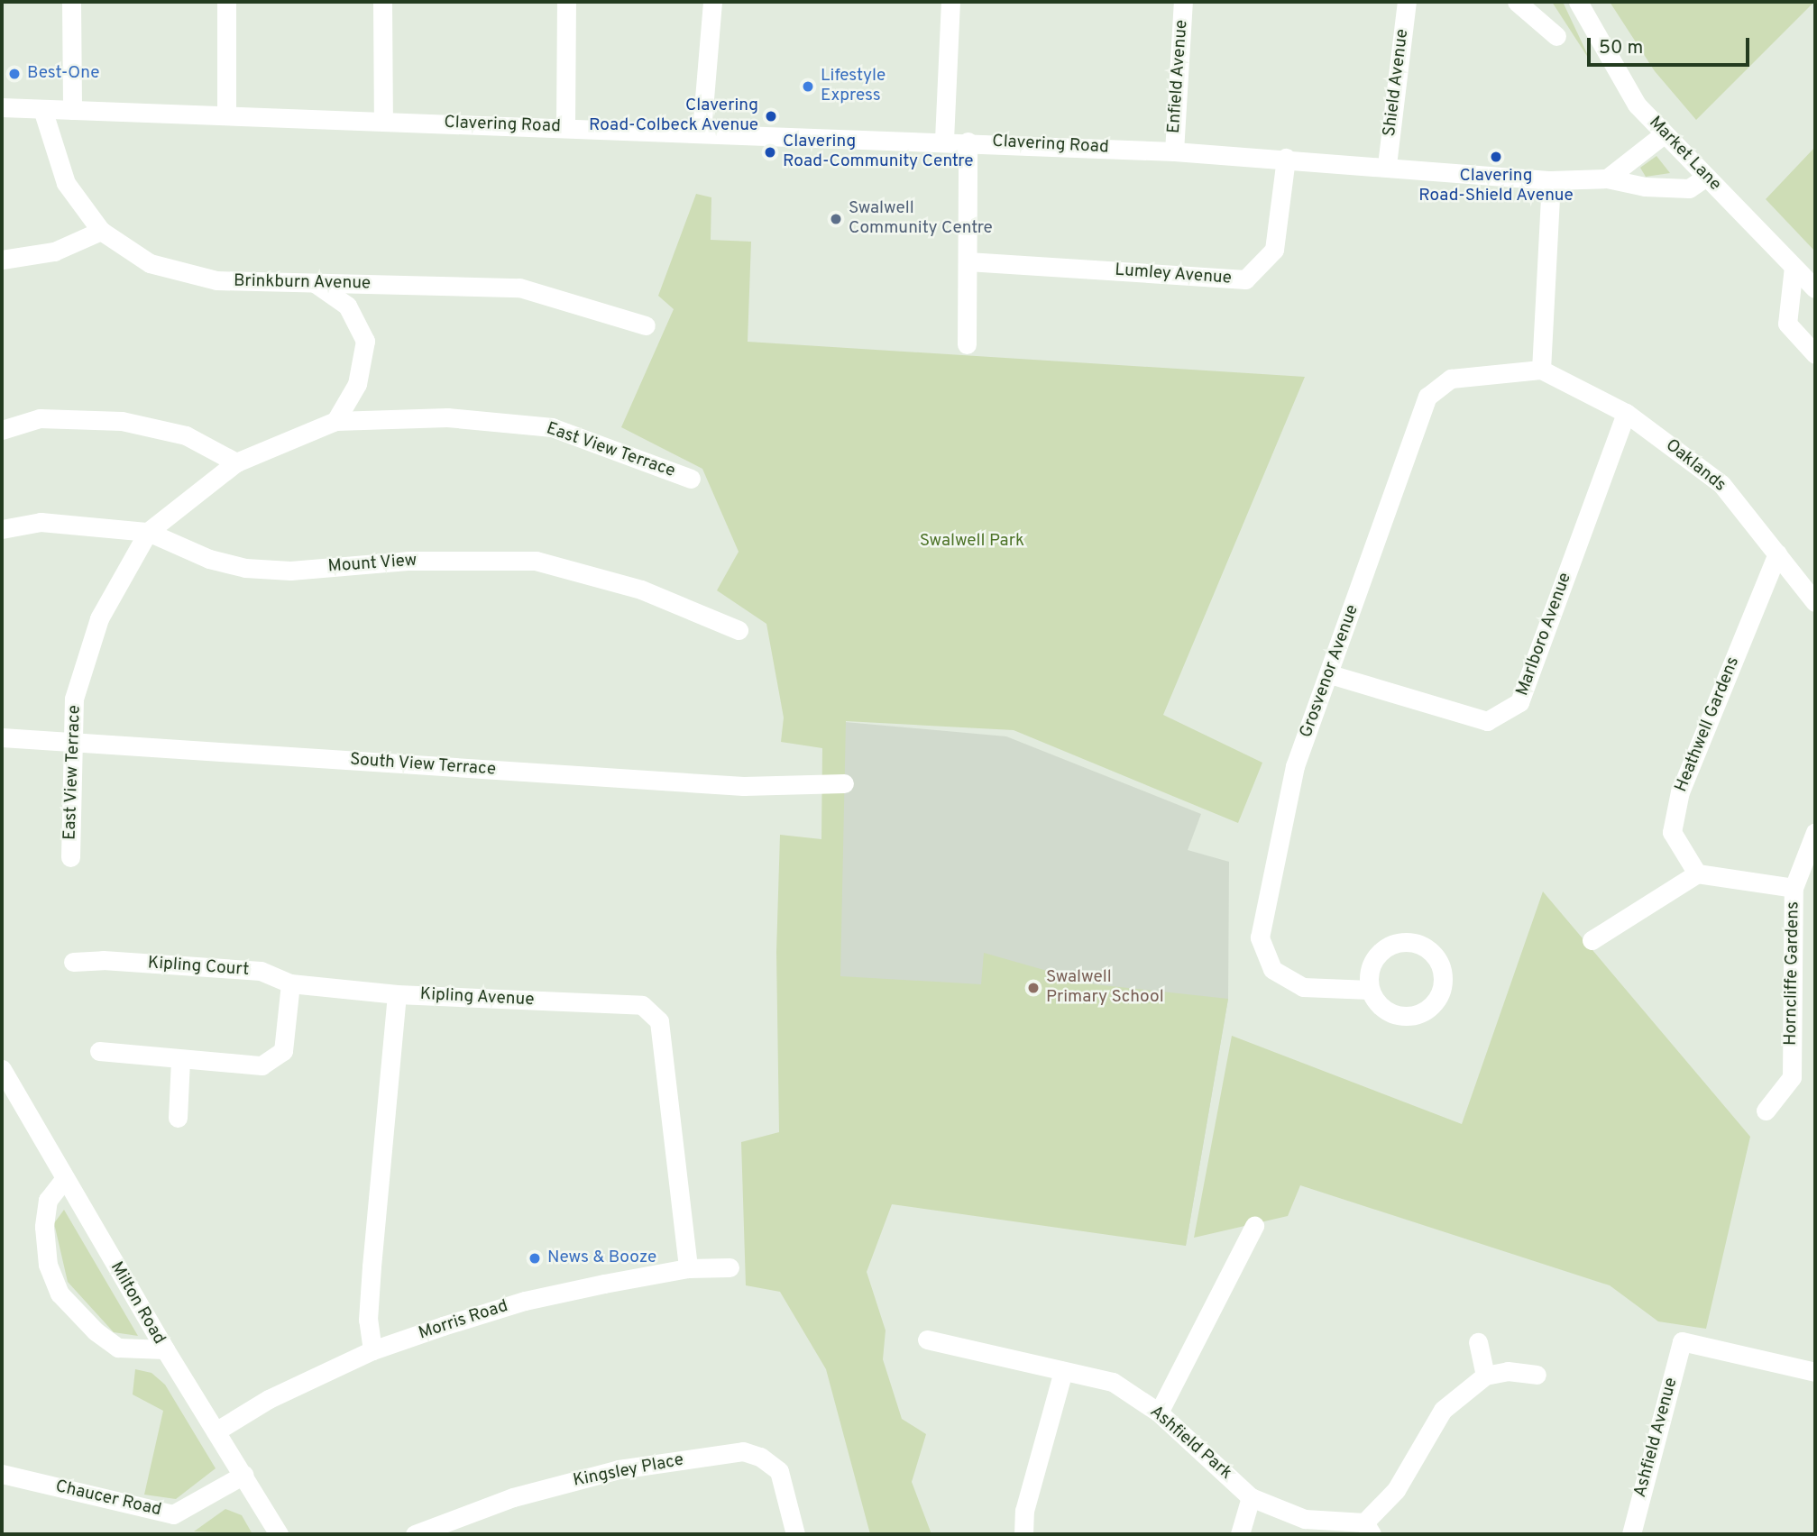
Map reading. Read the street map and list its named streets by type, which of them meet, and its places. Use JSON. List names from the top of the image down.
{
  "streets": {
    "street": [
      "Enfield Avenue",
      "Shield Avenue",
      "Clavering Road",
      "Market Lane",
      "Lumley Avenue",
      "Brinkburn Avenue",
      "East View Terrace",
      "Oaklands",
      "Mount View",
      "Marlboro Avenue",
      "Grosvenor Avenue",
      "Heathwell Gardens",
      "South View Terrace",
      "Kipling Court",
      "Horncliffe Gardens",
      "Kipling Avenue",
      "Milton Road",
      "Morris Road",
      "Ashfield Avenue",
      "Ashfield Park",
      "Kingsley Place",
      "Chaucer Road"
    ]
  },
  "crossings": [
    ["Enfield Avenue", "Clavering Road"],
    ["Shield Avenue", "Clavering Road"],
    ["Clavering Road", "Market Lane"],
    ["Clavering Road", "Lumley Avenue"],
    ["Clavering Road", "Brinkburn Avenue"],
    ["East View Terrace", "Mount View"],
    ["East View Terrace", "South View Terrace"],
    ["Oaklands", "Marlboro Avenue"],
    ["Oaklands", "Grosvenor Avenue"],
    ["Oaklands", "Heathwell Gardens"],
    ["Marlboro Avenue", "Grosvenor Avenue"],
    ["Kipling Court", "Kipling Avenue"],
    ["Kipling Avenue", "Morris Road"],
    ["Milton Road", "Morris Road"],
    ["Milton Road", "Chaucer Road"]
  ],
  "parks": ["Swalwell Park"],
  "places": [
    "Best-One",
    "Lifestyle Express",
    "Clavering Road-Colbeck Avenue",
    "Clavering Road-Community Centre",
    "Clavering Road-Shield Avenue",
    "Swalwell Community Centre",
    "Swalwell Primary School",
    "News & Booze"
  ],
  "scale_bar": "50 m"
}
